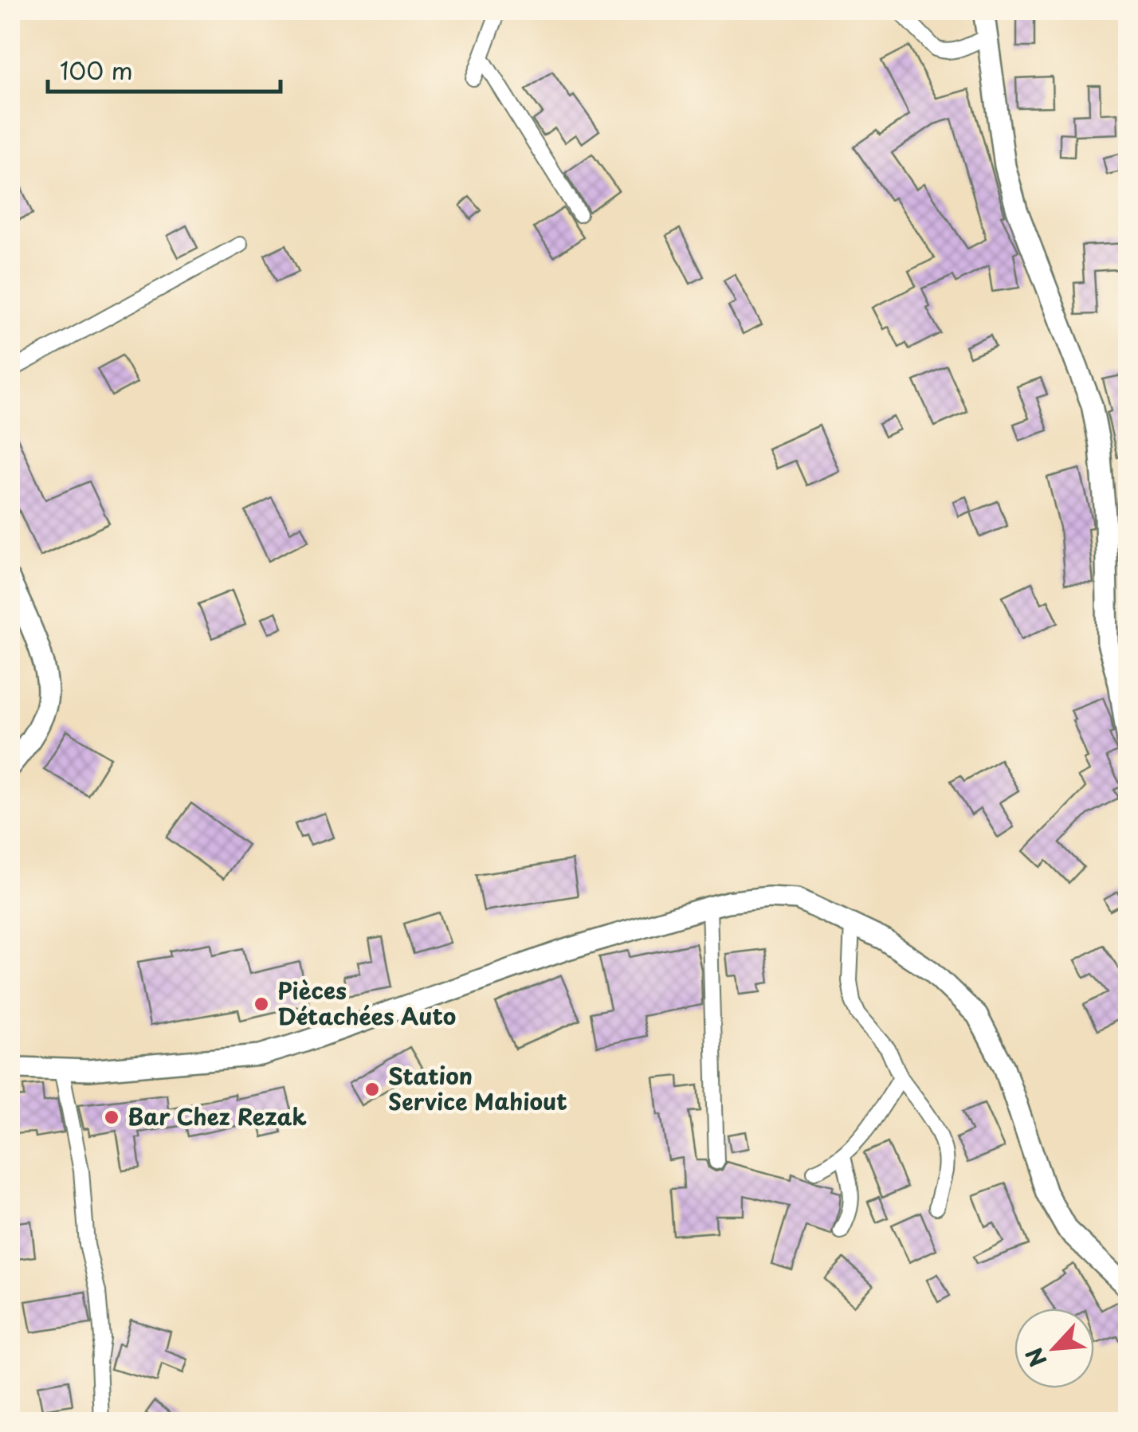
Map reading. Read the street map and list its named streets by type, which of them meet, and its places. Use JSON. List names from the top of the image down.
{
  "places": ["Pièces Détachées Auto", "Station Service Mahiout", "Bar Chez Rezak"],
  "scale_bar": "100 m",
  "north": "bottom left"
}
